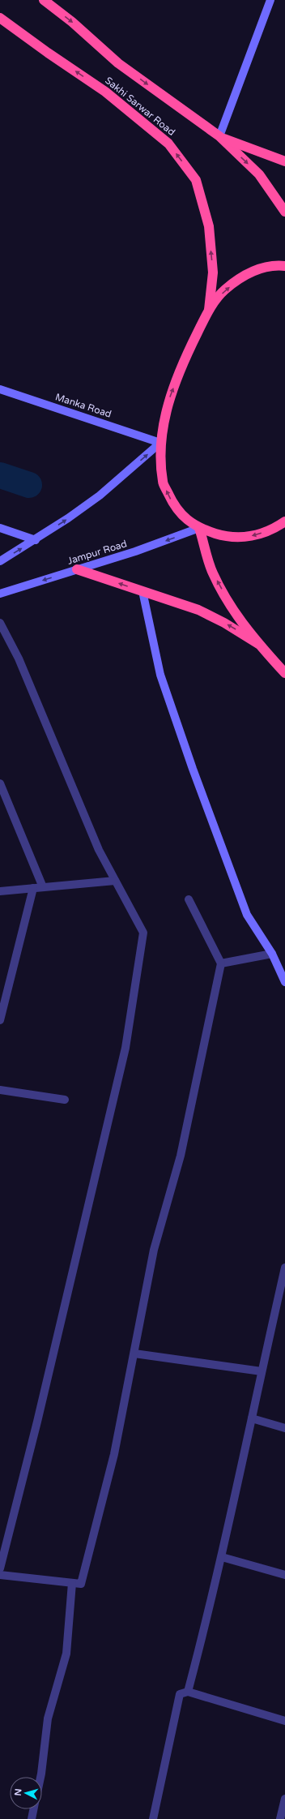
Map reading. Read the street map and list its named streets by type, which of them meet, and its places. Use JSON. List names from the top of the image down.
{
  "streets": {
    "highway": ["Sakhi Sarwar Road"],
    "street": ["Manka Road", "Jampur Road"]
  },
  "north": "left"
}
